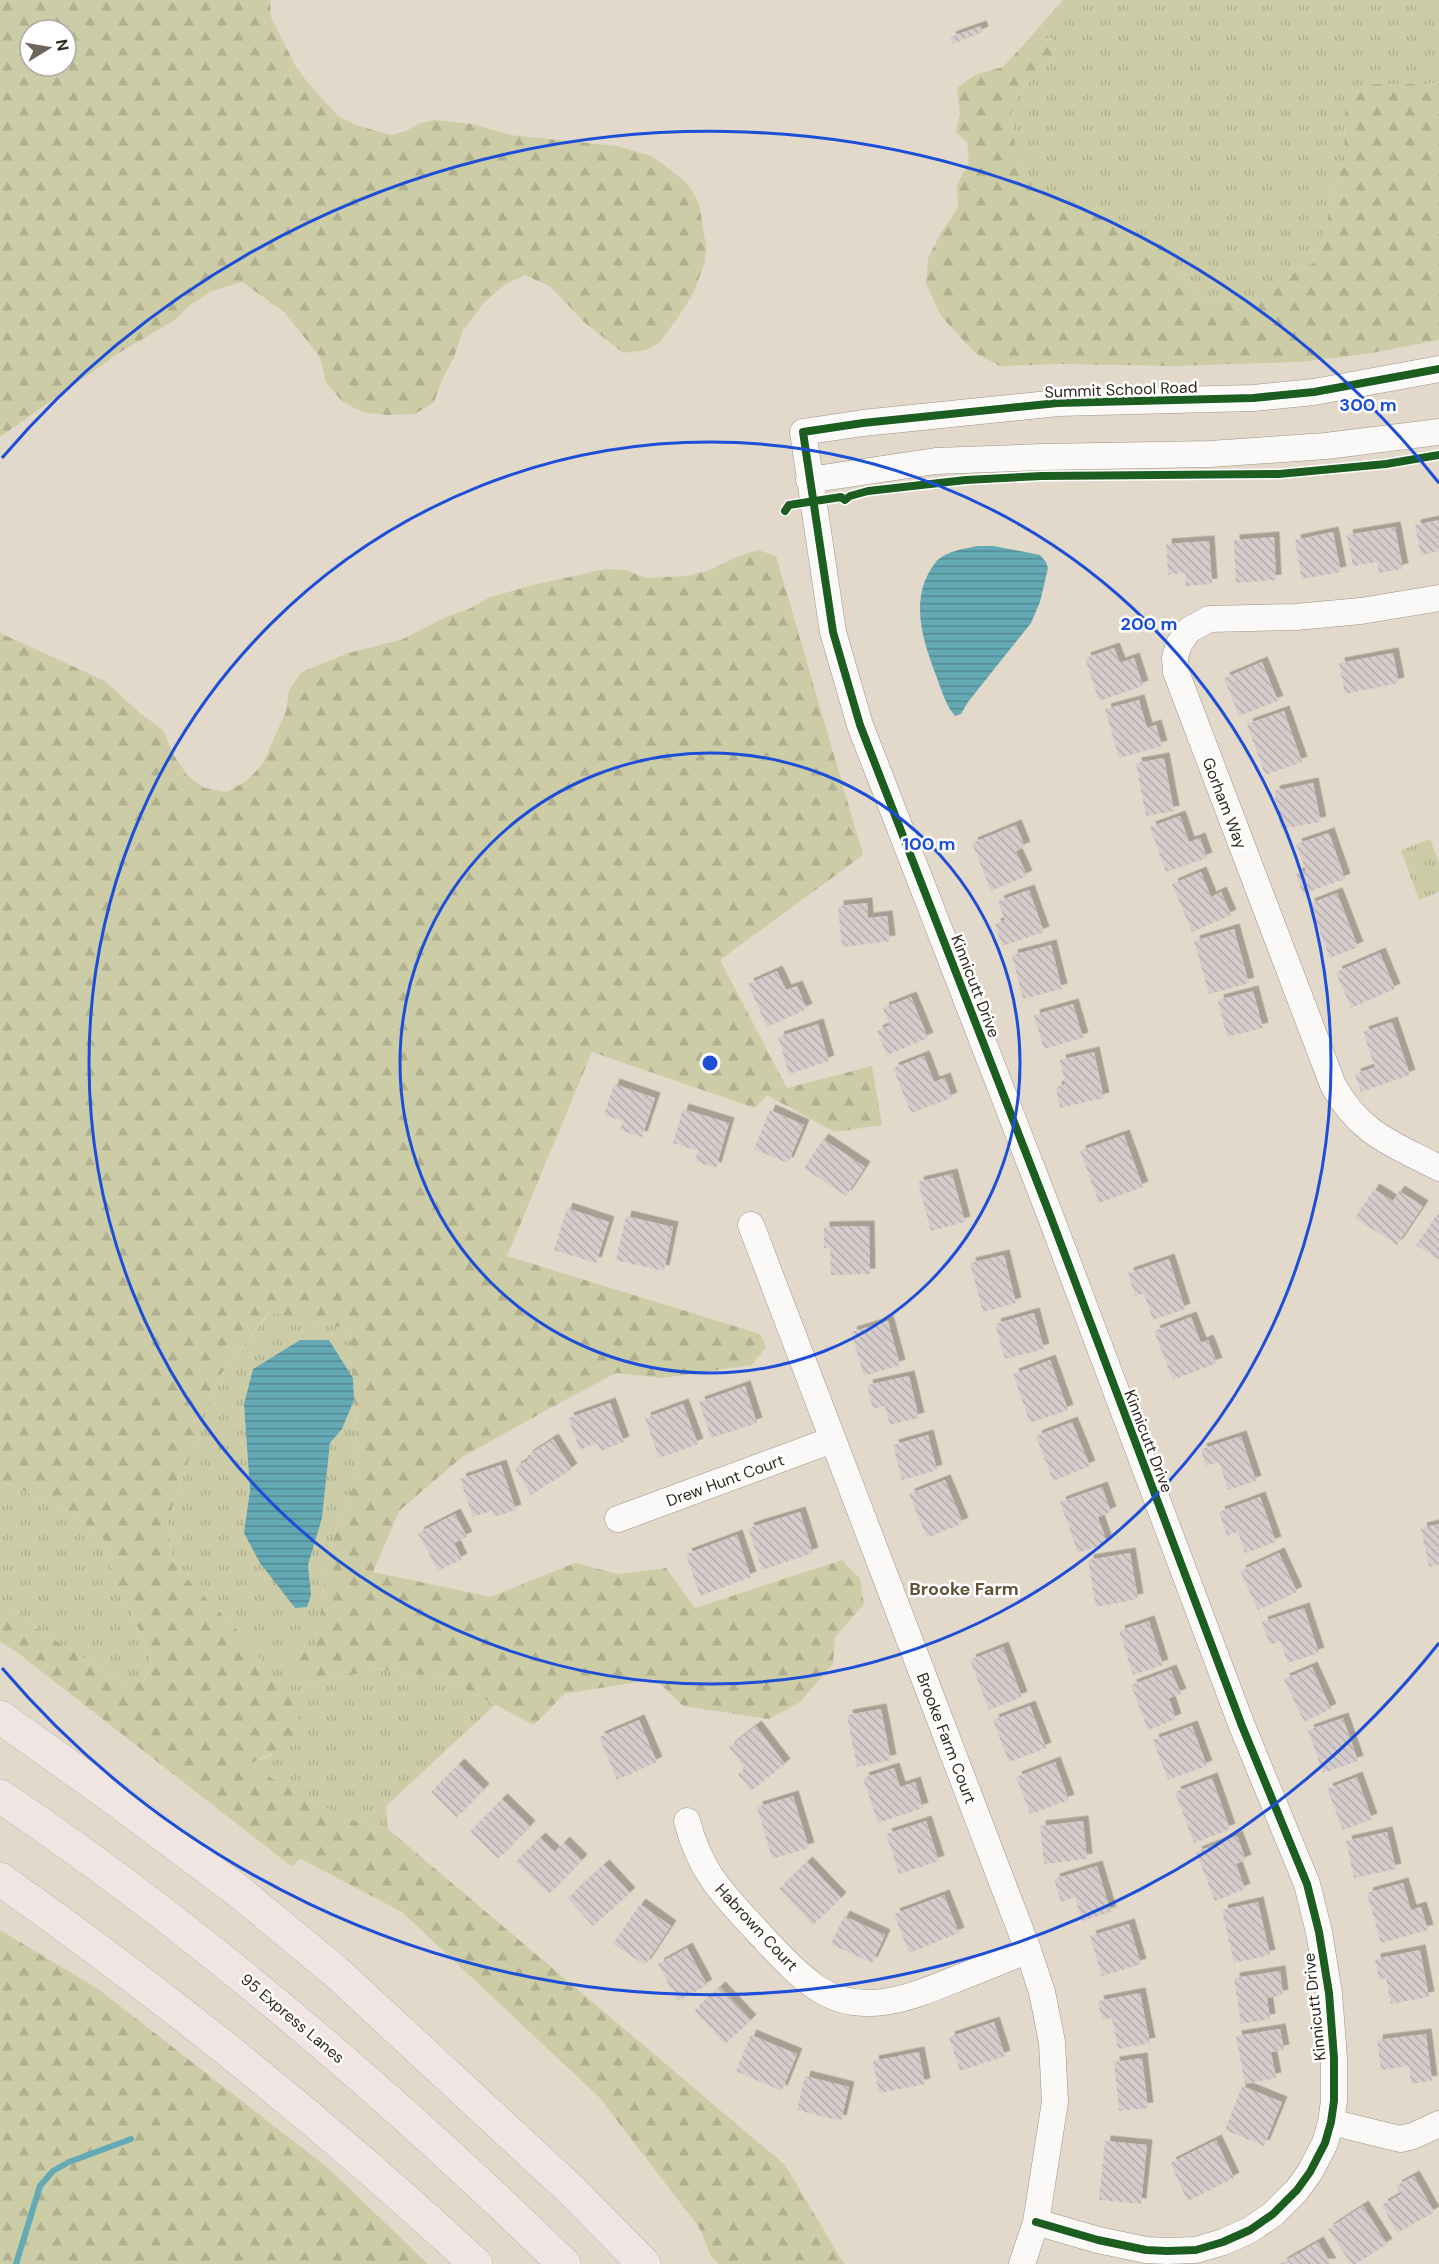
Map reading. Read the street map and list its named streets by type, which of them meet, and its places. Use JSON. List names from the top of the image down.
{
  "streets": {
    "highway": ["95 Express Lanes"],
    "street": [
      "Summit School Road",
      "Gorham Way",
      "Kinnicutt Drive",
      "Drew Hunt Court",
      "Brooke Farm Court",
      "Habrown Court"
    ]
  },
  "crossings": [
    ["Summit School Road", "Kinnicutt Drive"],
    ["Kinnicutt Drive", "Brooke Farm Court"],
    ["Drew Hunt Court", "Brooke Farm Court"],
    ["Brooke Farm Court", "Habrown Court"]
  ],
  "districts": ["Brooke Farm"],
  "north": "right",
  "rings": ["300 m", "200 m", "100 m"]
}
